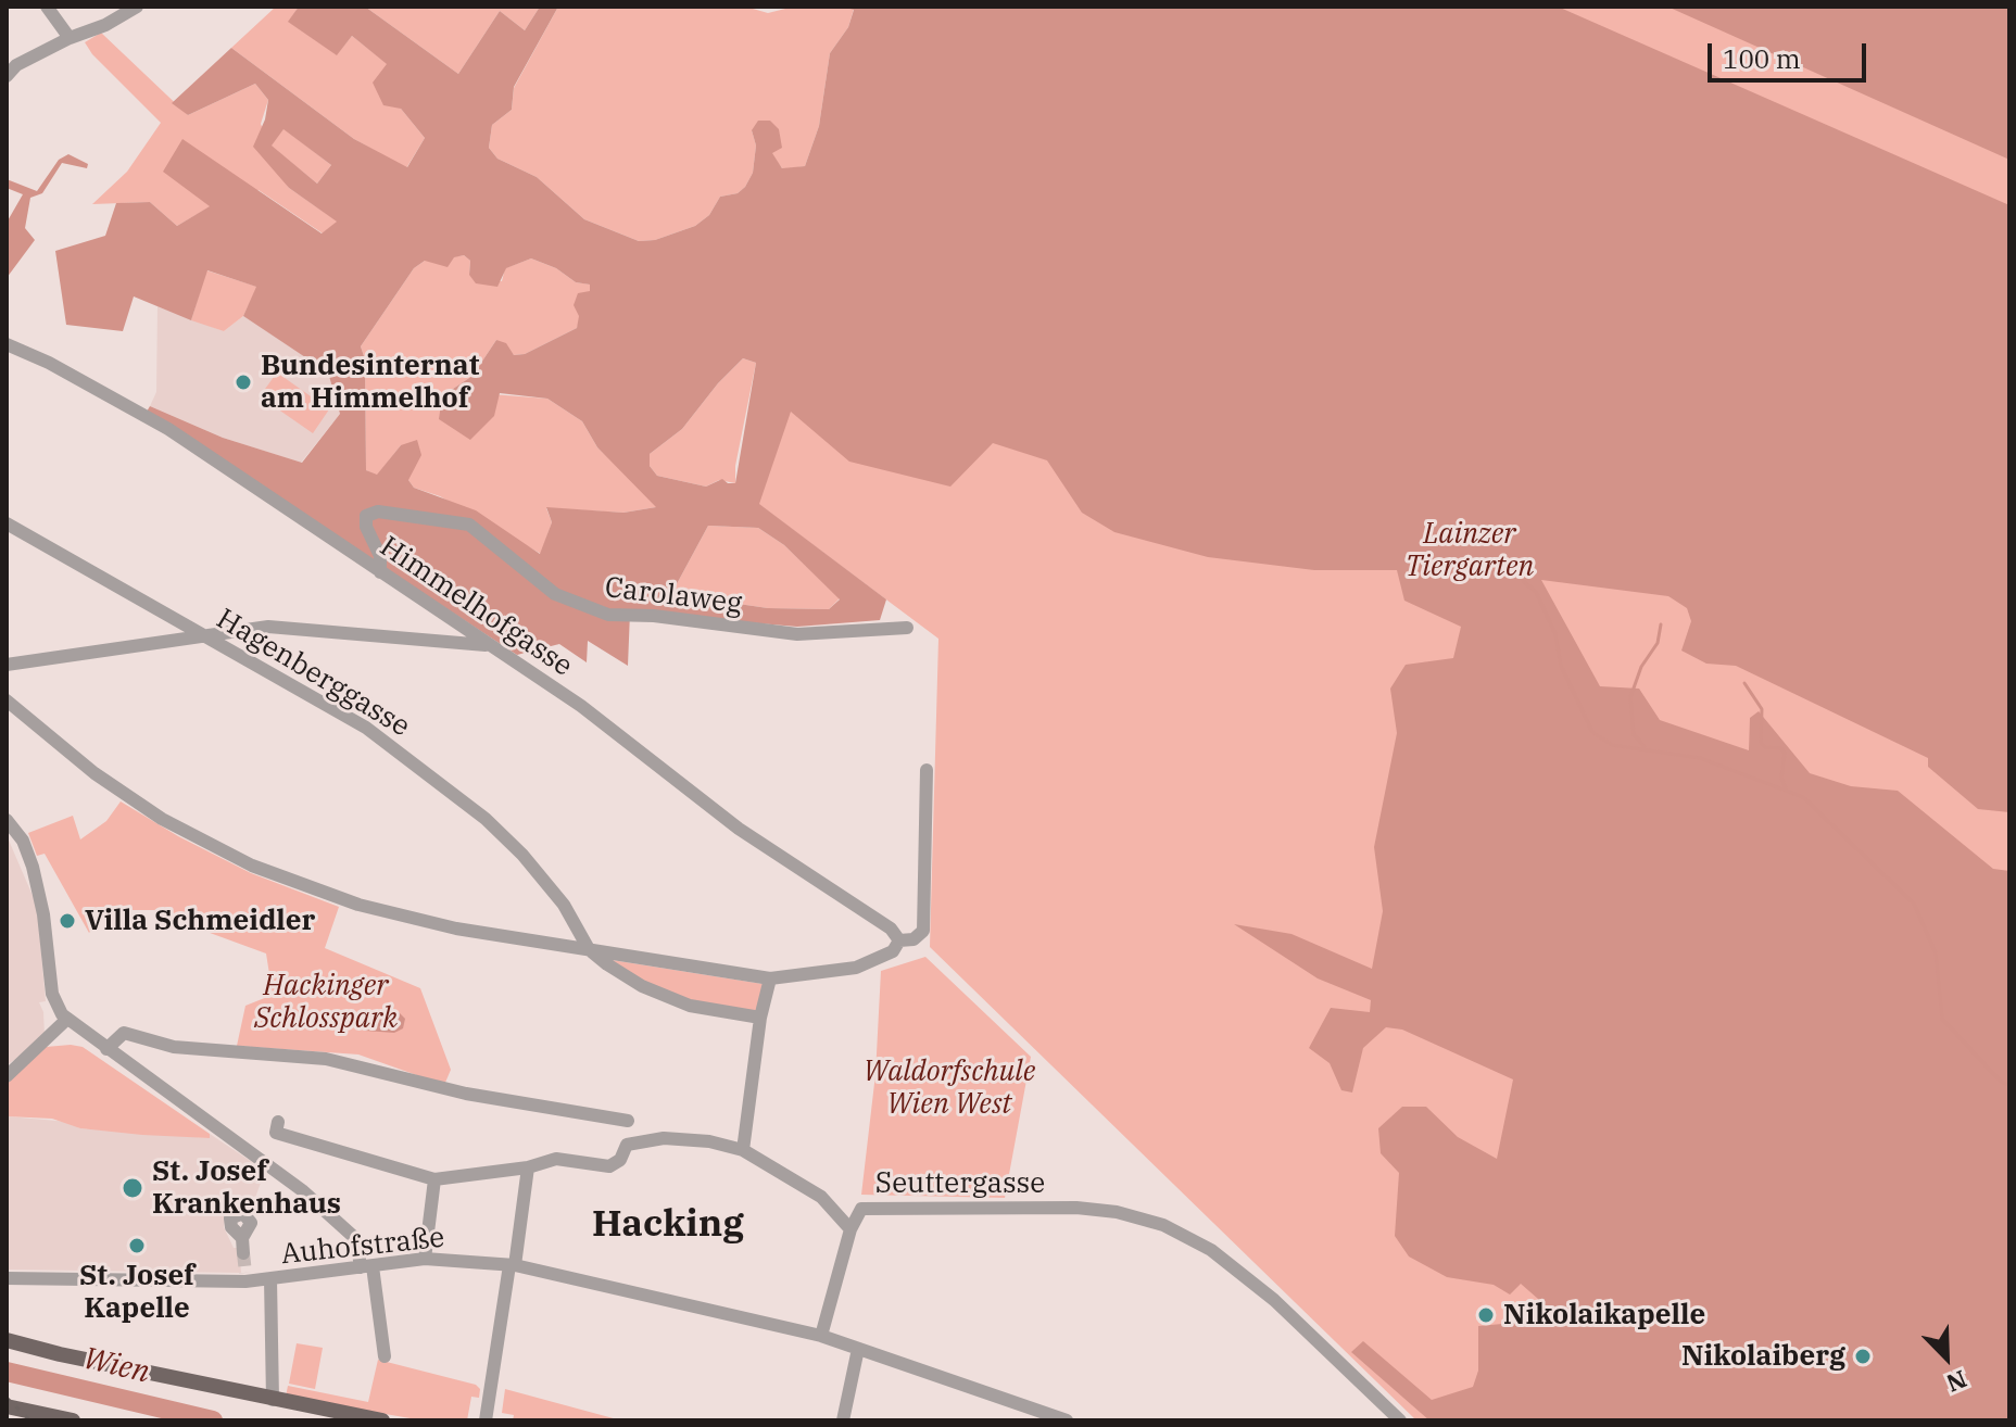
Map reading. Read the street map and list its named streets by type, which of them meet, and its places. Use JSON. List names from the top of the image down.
{
  "streets": {
    "street": [
      "Carolaweg",
      "Himmelhofgasse",
      "Hagenberggasse",
      "Seuttergasse",
      "Auhofstraße"
    ]
  },
  "crossings": [
    ["Carolaweg", "Himmelhofgasse"]
  ],
  "districts": ["Hacking"],
  "water": ["Wien"],
  "parks": ["Lainzer Tiergarten", "Hackinger Schlosspark", "Waldorfschule Wien West"],
  "places": [
    "Bundesinternat am Himmelhof",
    "Villa Schmeidler",
    "St. Josef Krankenhaus",
    "St. Josef Kapelle",
    "Nikolaikapelle",
    "Nikolaiberg"
  ],
  "scale_bar": "100 m",
  "north": "bottom right"
}
